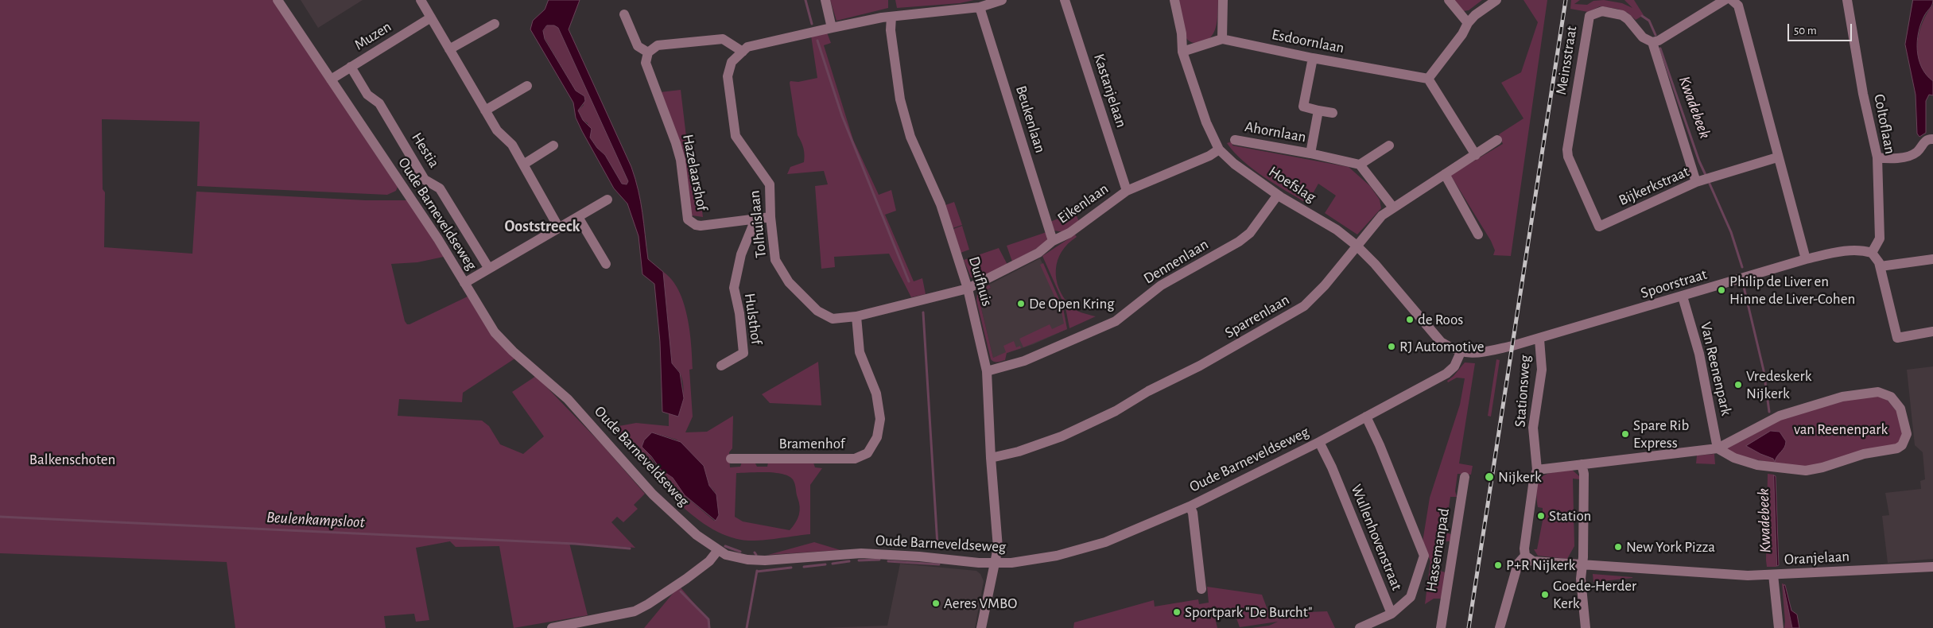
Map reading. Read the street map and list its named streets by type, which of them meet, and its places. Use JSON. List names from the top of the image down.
{
  "streets": {
    "street": [
      "Muzen",
      "Esdoornlaan",
      "Meinsstraat",
      "Kastanjelaan",
      "Beukenlaan",
      "Coltoflaan",
      "Ahornlaan",
      "Hestia",
      "Hazelaarshof",
      "Hoefslag",
      "Bijkerkstraat",
      "Eikenlaan",
      "Oude Barneveldseweg",
      "Tolhuislaan",
      "Dennenlaan",
      "Duifhuis",
      "Spoorstraat",
      "Sparrenlaan",
      "Hulsthof",
      "Van Reenenpark",
      "Stationsweg",
      "Bramenhof",
      "Wullenhovenstraat",
      "Hassemanpad",
      "Oranjelaan"
    ]
  },
  "crossings": [
    ["Muzen", "Hestia"],
    ["Muzen", "Oude Barneveldseweg"],
    ["Esdoornlaan", "Ahornlaan"],
    ["Esdoornlaan", "Hoefslag"],
    ["Meinsstraat", "Bijkerkstraat"],
    ["Kastanjelaan", "Eikenlaan"],
    ["Beukenlaan", "Eikenlaan"],
    ["Beukenlaan", "Tolhuislaan"],
    ["Coltoflaan", "Spoorstraat"],
    ["Hazelaarshof", "Tolhuislaan"],
    ["Hazelaarshof", "Hulsthof"],
    ["Hoefslag", "Eikenlaan"],
    ["Hoefslag", "Oude Barneveldseweg"],
    ["Hoefslag", "Dennenlaan"],
    ["Hoefslag", "Sparrenlaan"],
    ["Eikenlaan", "Tolhuislaan"],
    ["Eikenlaan", "Duifhuis"],
    ["Oude Barneveldseweg", "Duifhuis"],
    ["Oude Barneveldseweg", "Wullenhovenstraat"],
    ["Tolhuislaan", "Duifhuis"],
    ["Tolhuislaan", "Bramenhof"],
    ["Dennenlaan", "Duifhuis"],
    ["Duifhuis", "Sparrenlaan"],
    ["Spoorstraat", "Van Reenenpark"],
    ["Spoorstraat", "Stationsweg"],
    ["Van Reenenpark", "Stationsweg"],
    ["Stationsweg", "Oranjelaan"]
  ],
  "districts": ["Ooststreeck"],
  "water": ["Kwadebeek", "Beulenkampsloot"],
  "parks": ["van Reenenpark", "Balkenschoten"],
  "places": [
    "Philip de Liver en Hinne de Liver-Cohen",
    "De Open Kring",
    "de Roos",
    "RJ Automotive",
    "Vredeskerk Nijkerk",
    "Spare Rib Express",
    "Nijkerk",
    "Station",
    "New York Pizza",
    "P+R Nijkerk",
    "Goede-Herder Kerk",
    "Aeres VMBO",
    "Sportpark \"De Burcht\""
  ],
  "scale_bar": "50 m"
}
